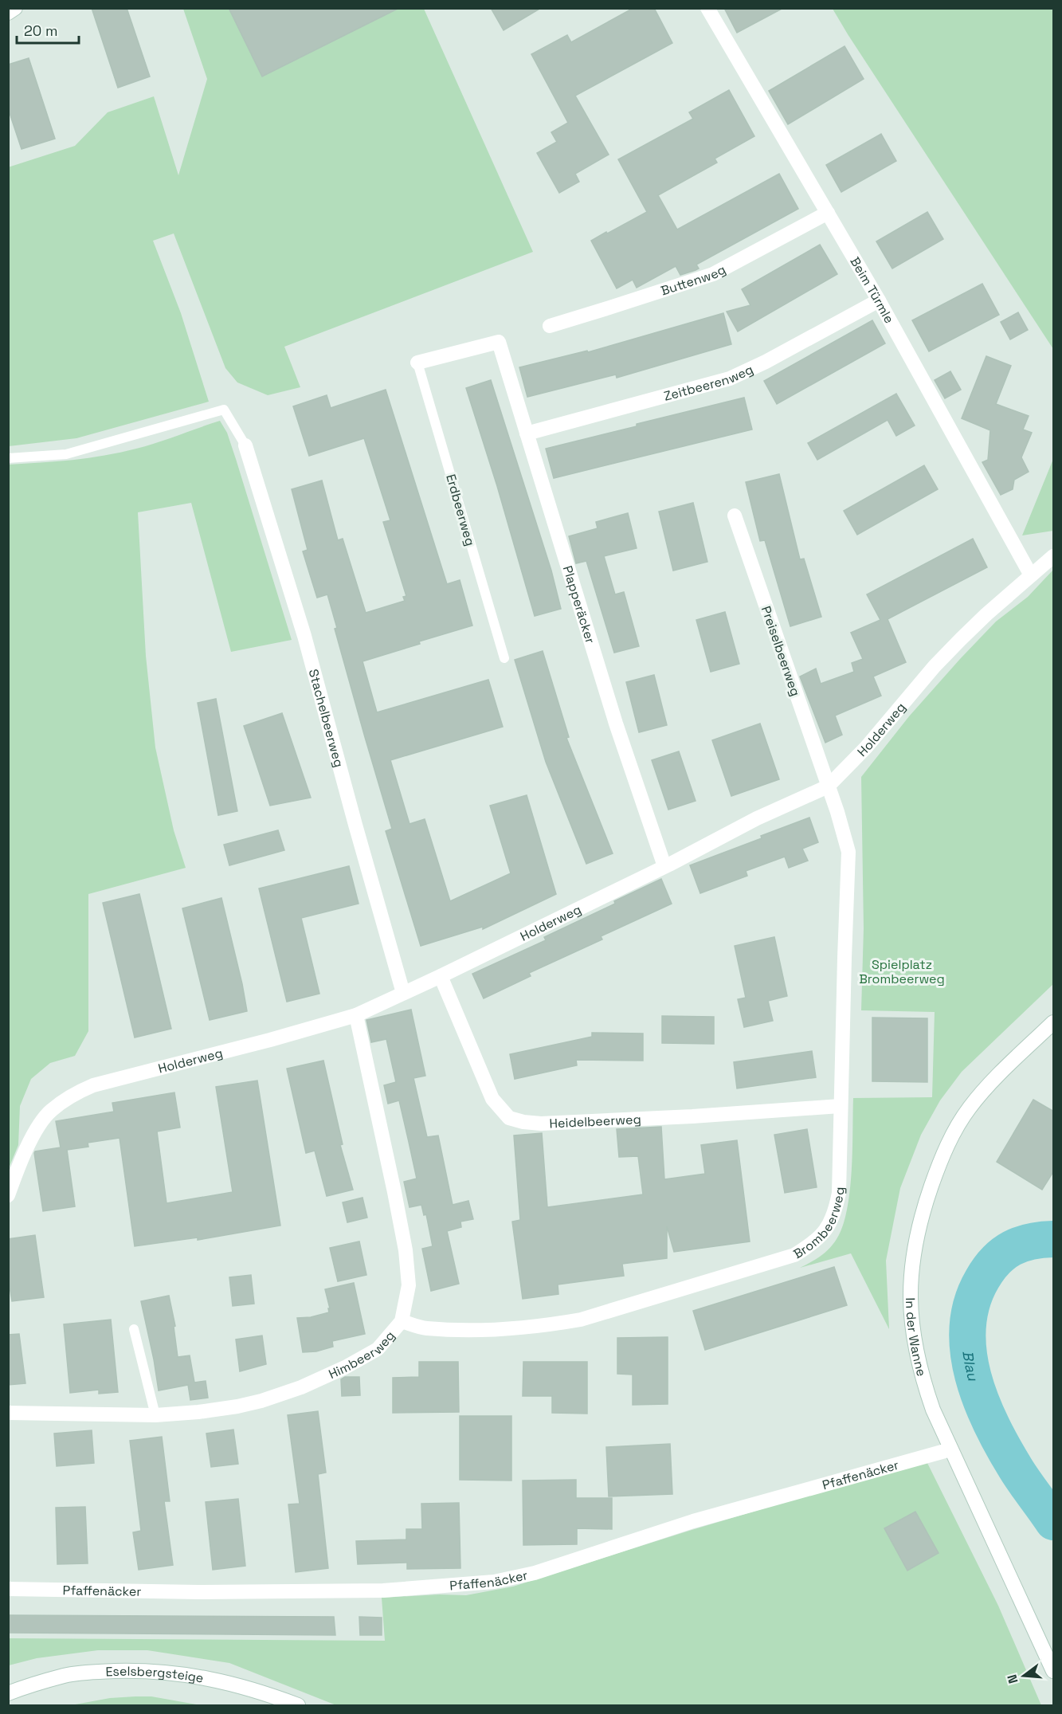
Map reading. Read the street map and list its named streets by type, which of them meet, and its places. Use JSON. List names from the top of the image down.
{
  "streets": {
    "street": [
      "Buttenweg",
      "Beim Türmle",
      "Zeitbeerenweg",
      "Plapperäcker",
      "Preiselbeerweg",
      "Stachelbeerweg",
      "Holderweg",
      "Heidelbeerweg",
      "Brombeerweg",
      "In der Wanne",
      "Himbeerweg",
      "Pfaffenäcker",
      "Eselsbergsteige"
    ],
    "lane": ["Erdbeerweg"]
  },
  "crossings": [
    ["Buttenweg", "Beim Türmle"],
    ["Beim Türmle", "Zeitbeerenweg"],
    ["Beim Türmle", "Holderweg"],
    ["Zeitbeerenweg", "Plapperäcker"],
    ["Erdbeerweg", "Plapperäcker"],
    ["Plapperäcker", "Holderweg"],
    ["Preiselbeerweg", "Holderweg"],
    ["Preiselbeerweg", "Brombeerweg"],
    ["Stachelbeerweg", "Holderweg"],
    ["Holderweg", "Heidelbeerweg"],
    ["Holderweg", "Brombeerweg"],
    ["Holderweg", "Himbeerweg"],
    ["Heidelbeerweg", "Brombeerweg"],
    ["Brombeerweg", "Himbeerweg"],
    ["In der Wanne", "Pfaffenäcker"]
  ],
  "water": ["Blau"],
  "parks": ["Spielplatz Brombeerweg"],
  "scale_bar": "20 m",
  "north": "left"
}
